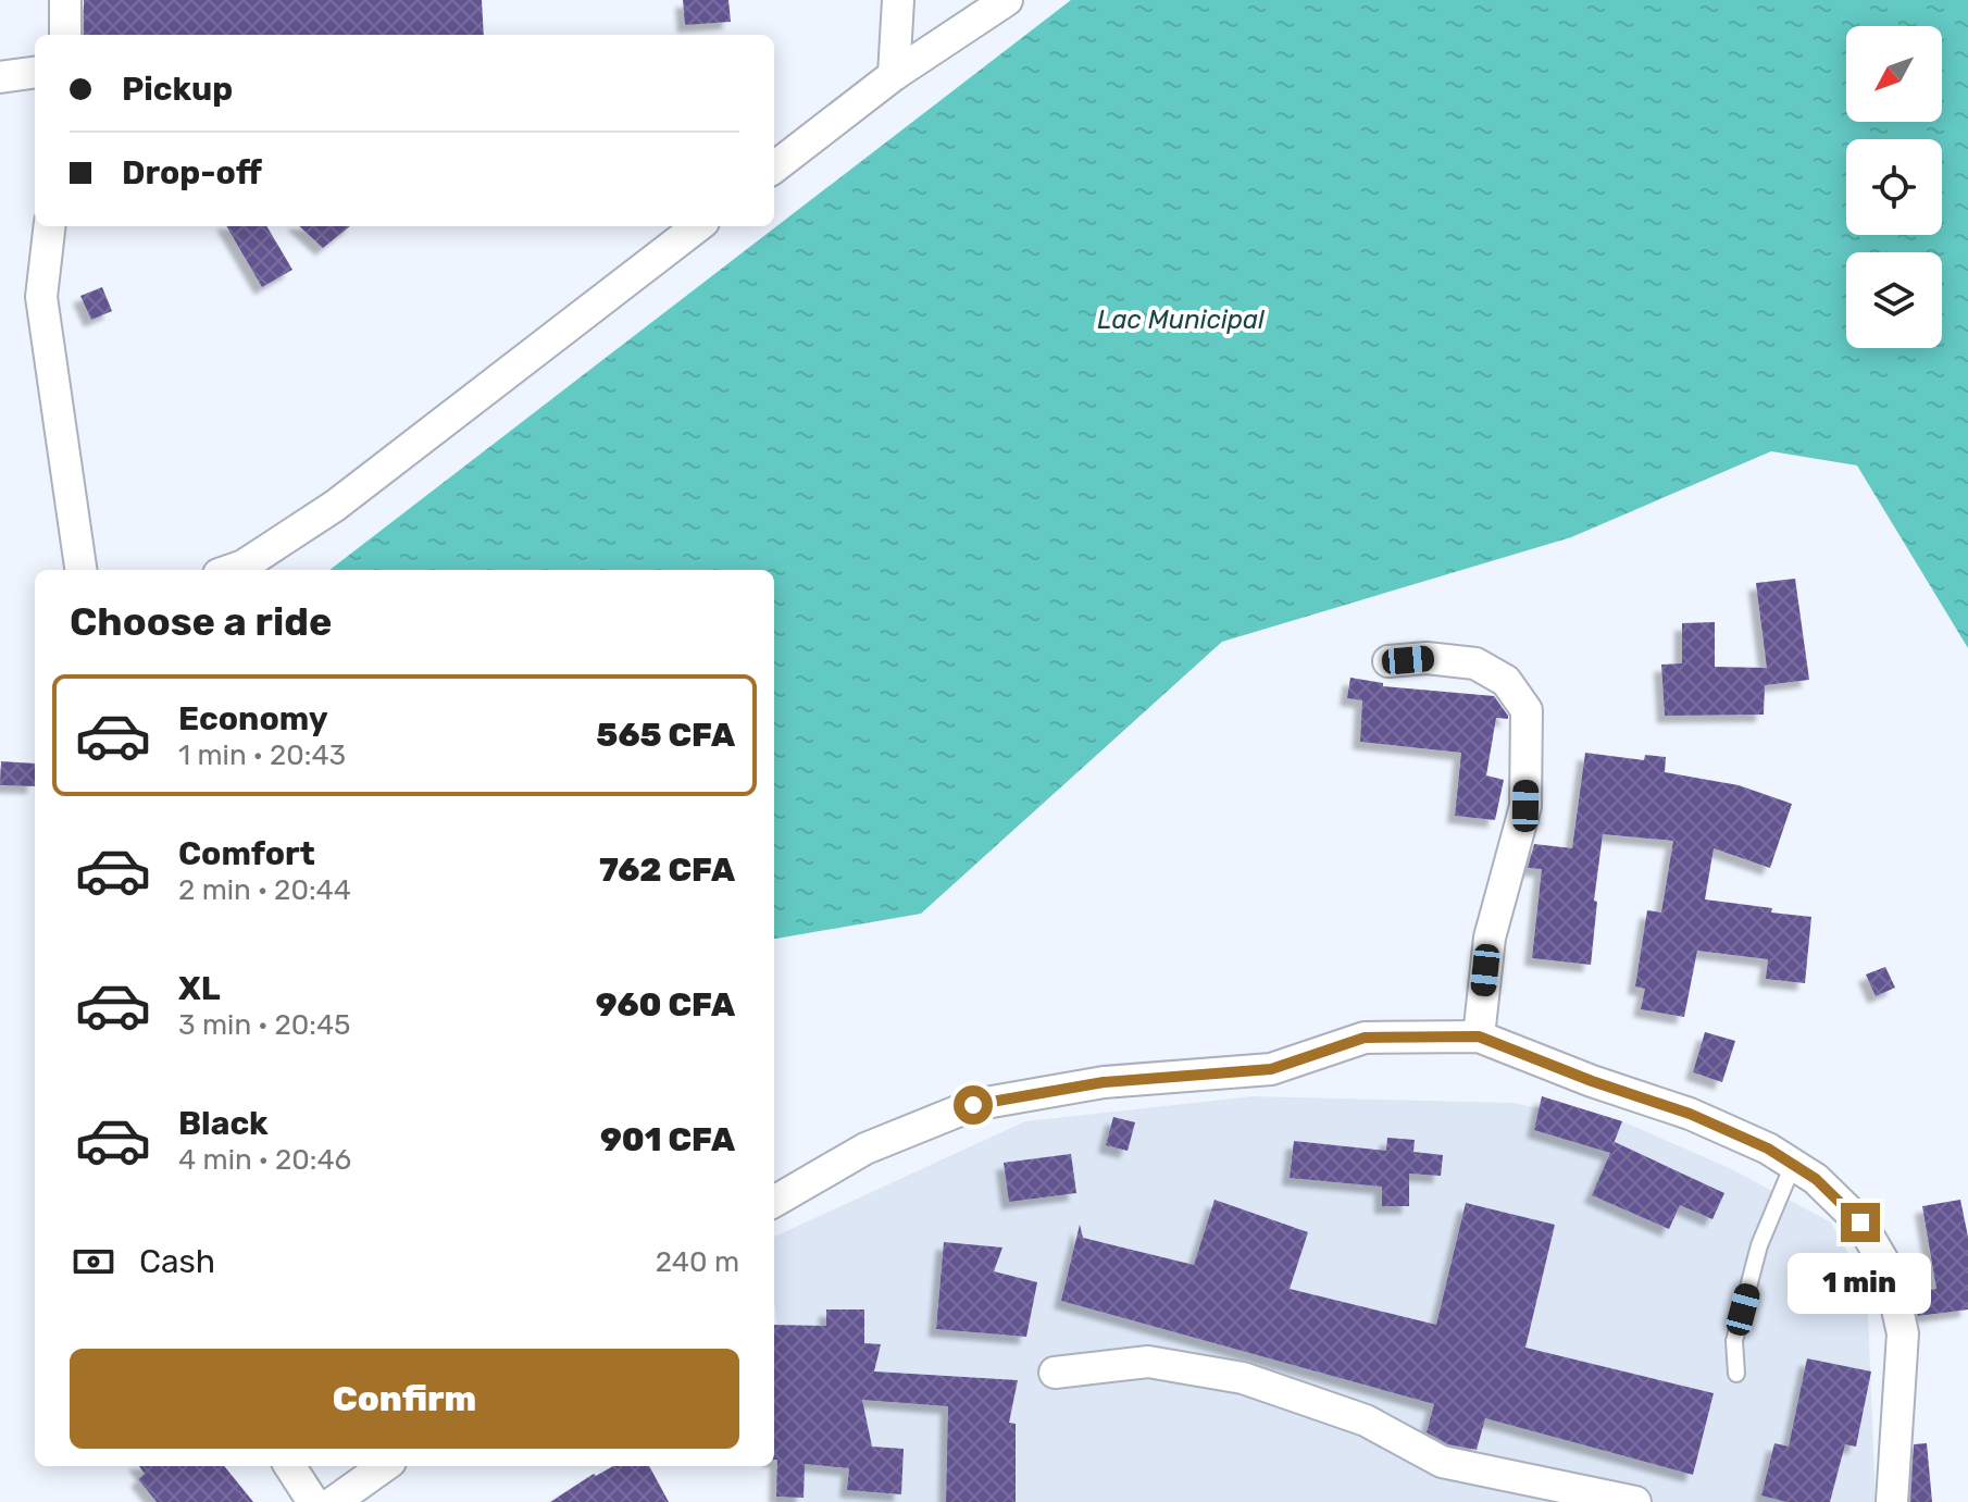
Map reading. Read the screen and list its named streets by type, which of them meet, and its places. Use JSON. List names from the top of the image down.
{
  "water": ["Lac Municipal"],
  "north": "bottom left",
  "page": {
    "banner": ["Pickup", "Drop-off"],
    "heading": "Choose a ride",
    "list": [
      {
        "name": "Economy",
        "note": "1 min · 20:43",
        "value": "565 CFA"
      },
      {
        "name": "Comfort",
        "note": "2 min · 20:44",
        "value": "762 CFA"
      },
      {
        "name": "XL",
        "note": "3 min · 20:45",
        "value": "960 CFA"
      },
      {
        "name": "Black",
        "note": "4 min · 20:46",
        "value": "901 CFA"
      }
    ],
    "pay": ["Cash", "240 m"],
    "bubble": "1 min",
    "buttons": "Confirm"
  }
}
